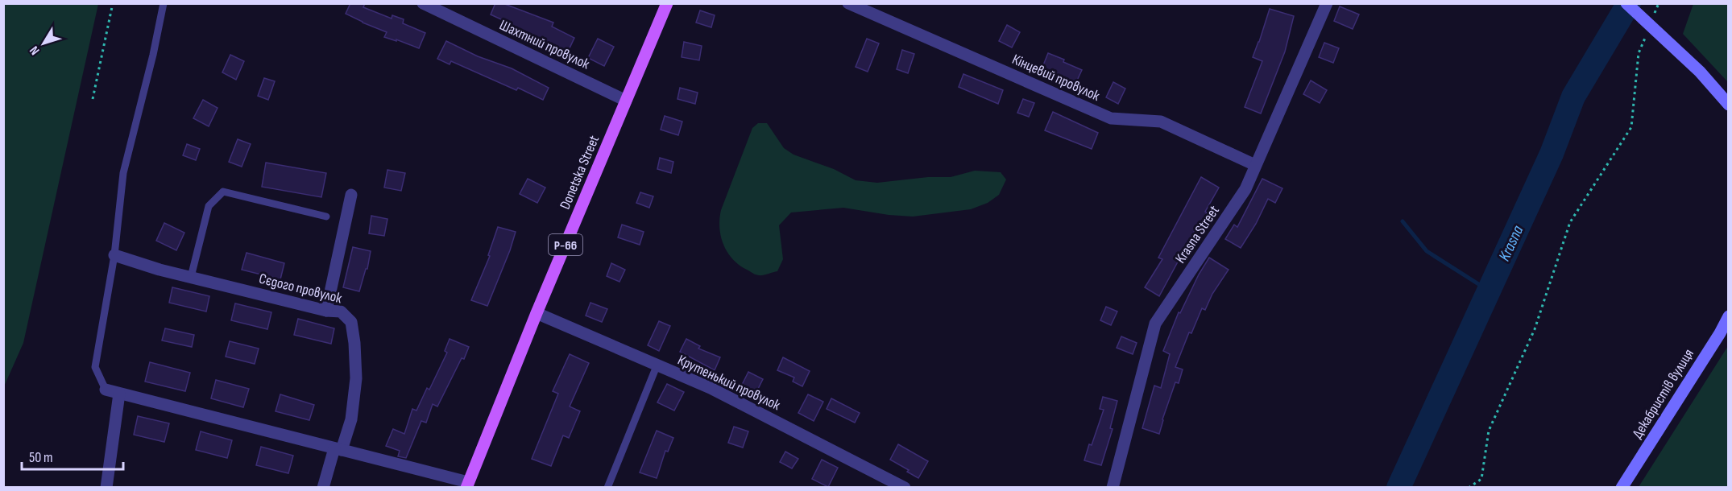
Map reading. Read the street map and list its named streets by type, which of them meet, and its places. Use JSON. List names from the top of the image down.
{
  "streets": {
    "main road": ["Donetska Street", "Р-66"],
    "street": [
      "Шахтний провулок",
      "Кінцевий провулок",
      "Krasna Street",
      "Сєдого провулок",
      "Крутенький провулок",
      "Декабристів вулиця"
    ]
  },
  "crossings": [
    ["Шахтний провулок", "Donetska Street"],
    ["Кінцевий провулок", "Krasna Street"],
    ["Donetska Street", "Крутенький провулок"]
  ],
  "water": ["Krasna"],
  "scale_bar": "50 m",
  "north": "bottom left"
}
